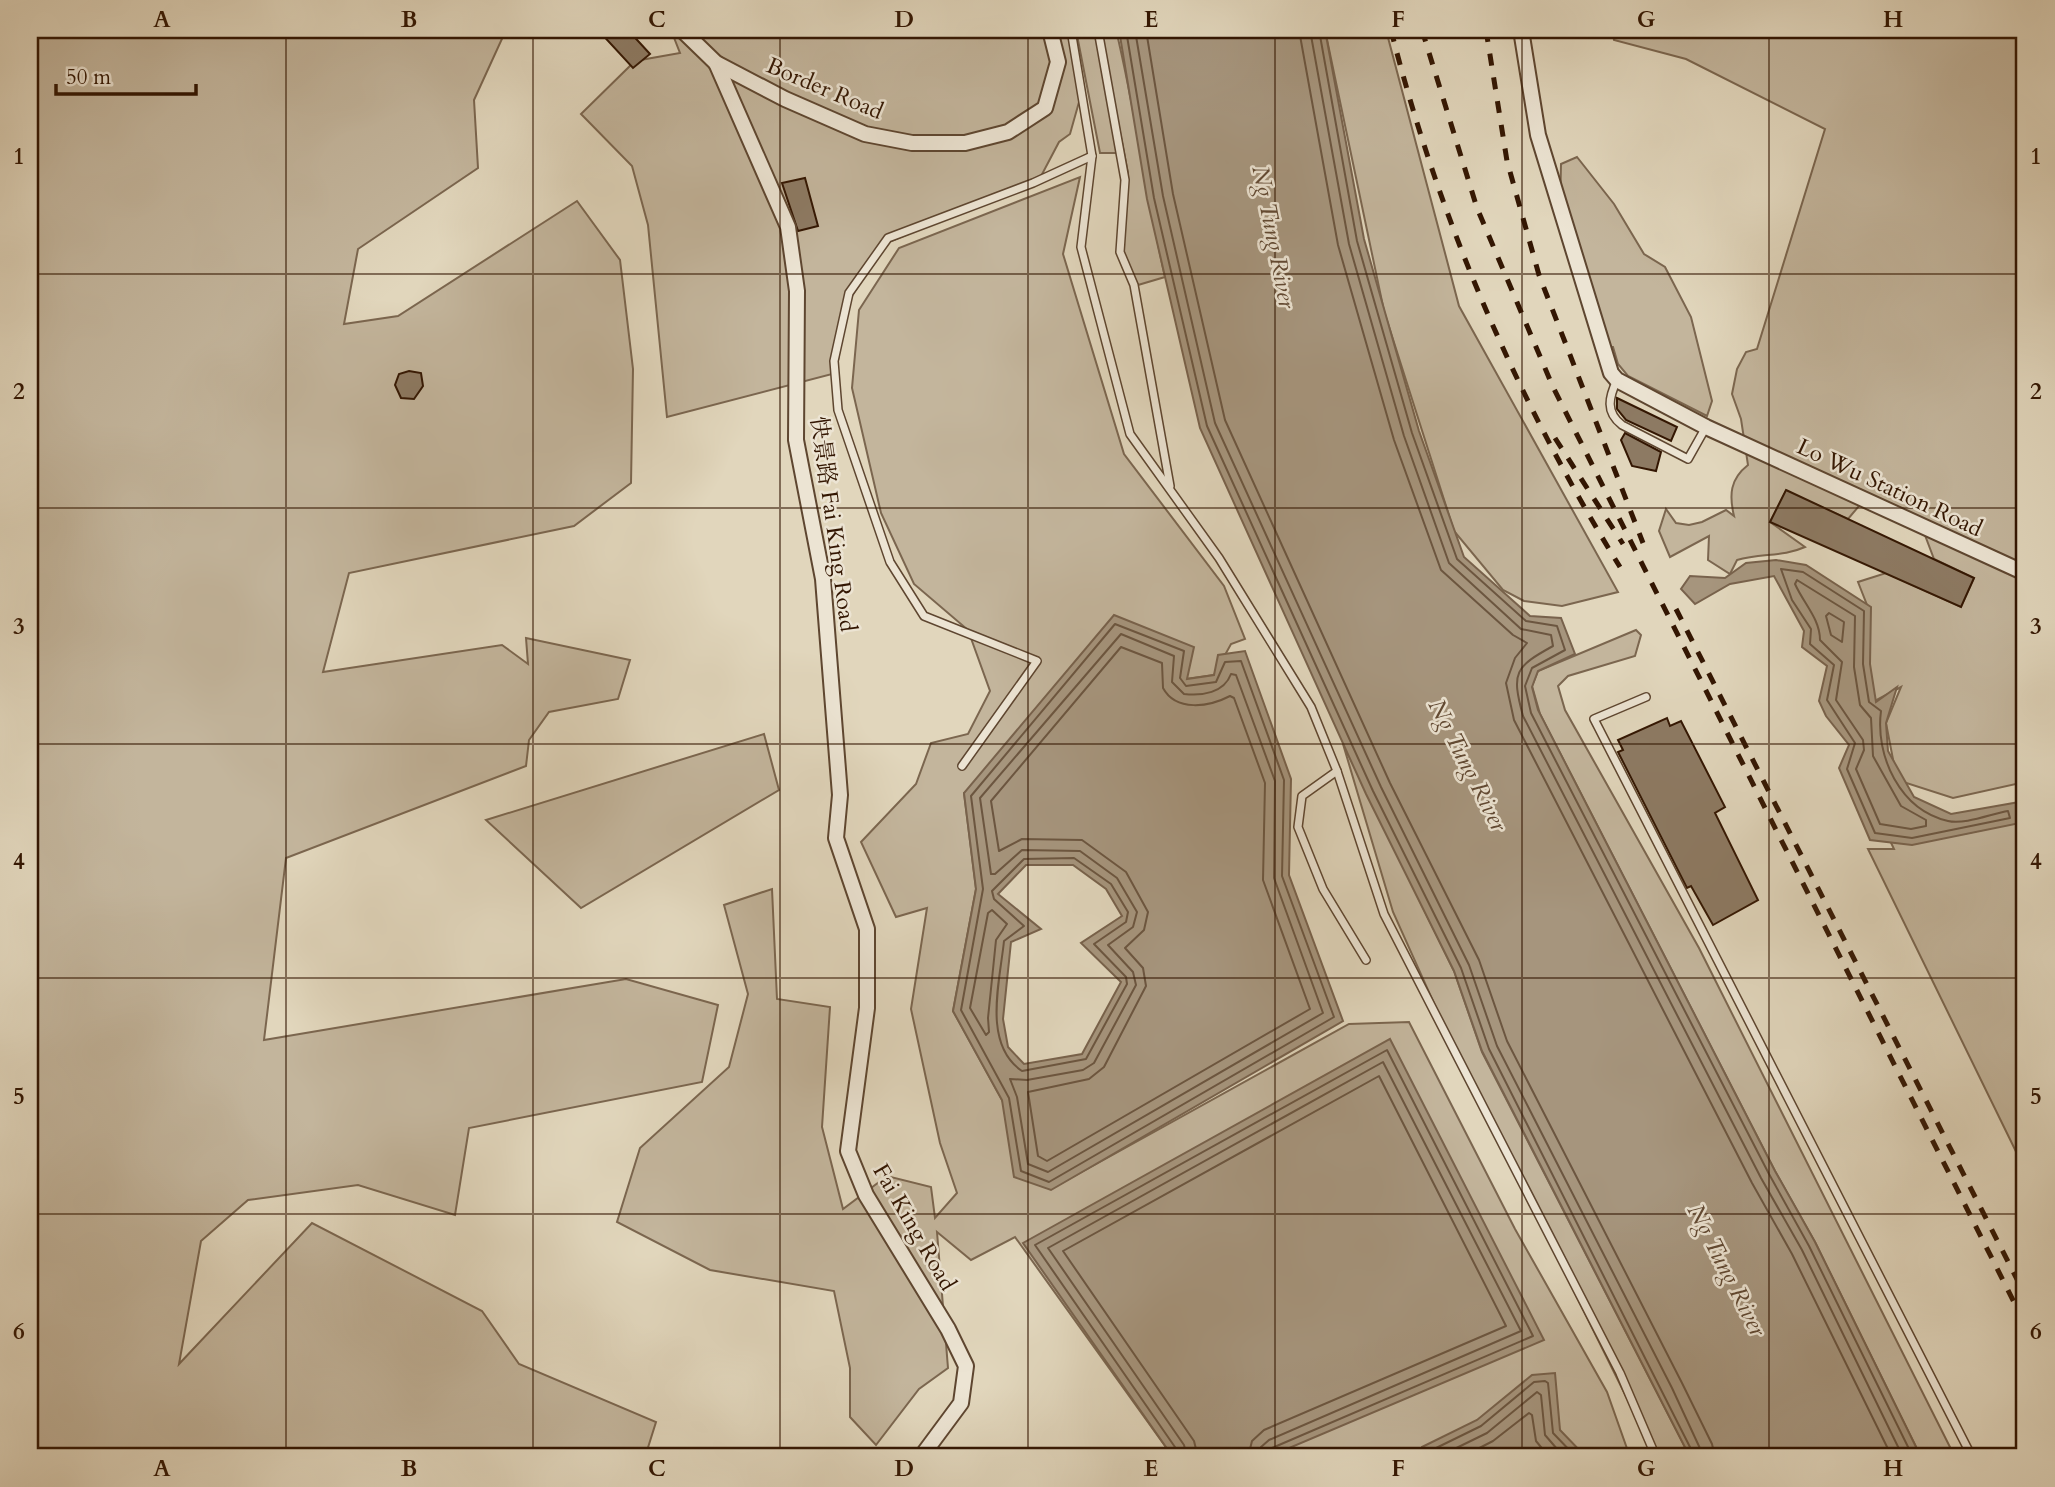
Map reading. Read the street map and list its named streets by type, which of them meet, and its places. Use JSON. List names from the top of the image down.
{
  "streets": {
    "street": ["Border Road", "Lo Wu Station Road", "Fai King Road"]
  },
  "crossings": [
    ["Border Road", "Fai King Road"]
  ],
  "water": ["Ng Tung River"],
  "scale_bar": "50 m",
  "grid": {
    "columns": [
      "A",
      "B",
      "C",
      "D",
      "E",
      "F",
      "G",
      "H"
    ],
    "rows": [
      "1",
      "2",
      "3",
      "4",
      "5",
      "6"
    ]
  }
}
